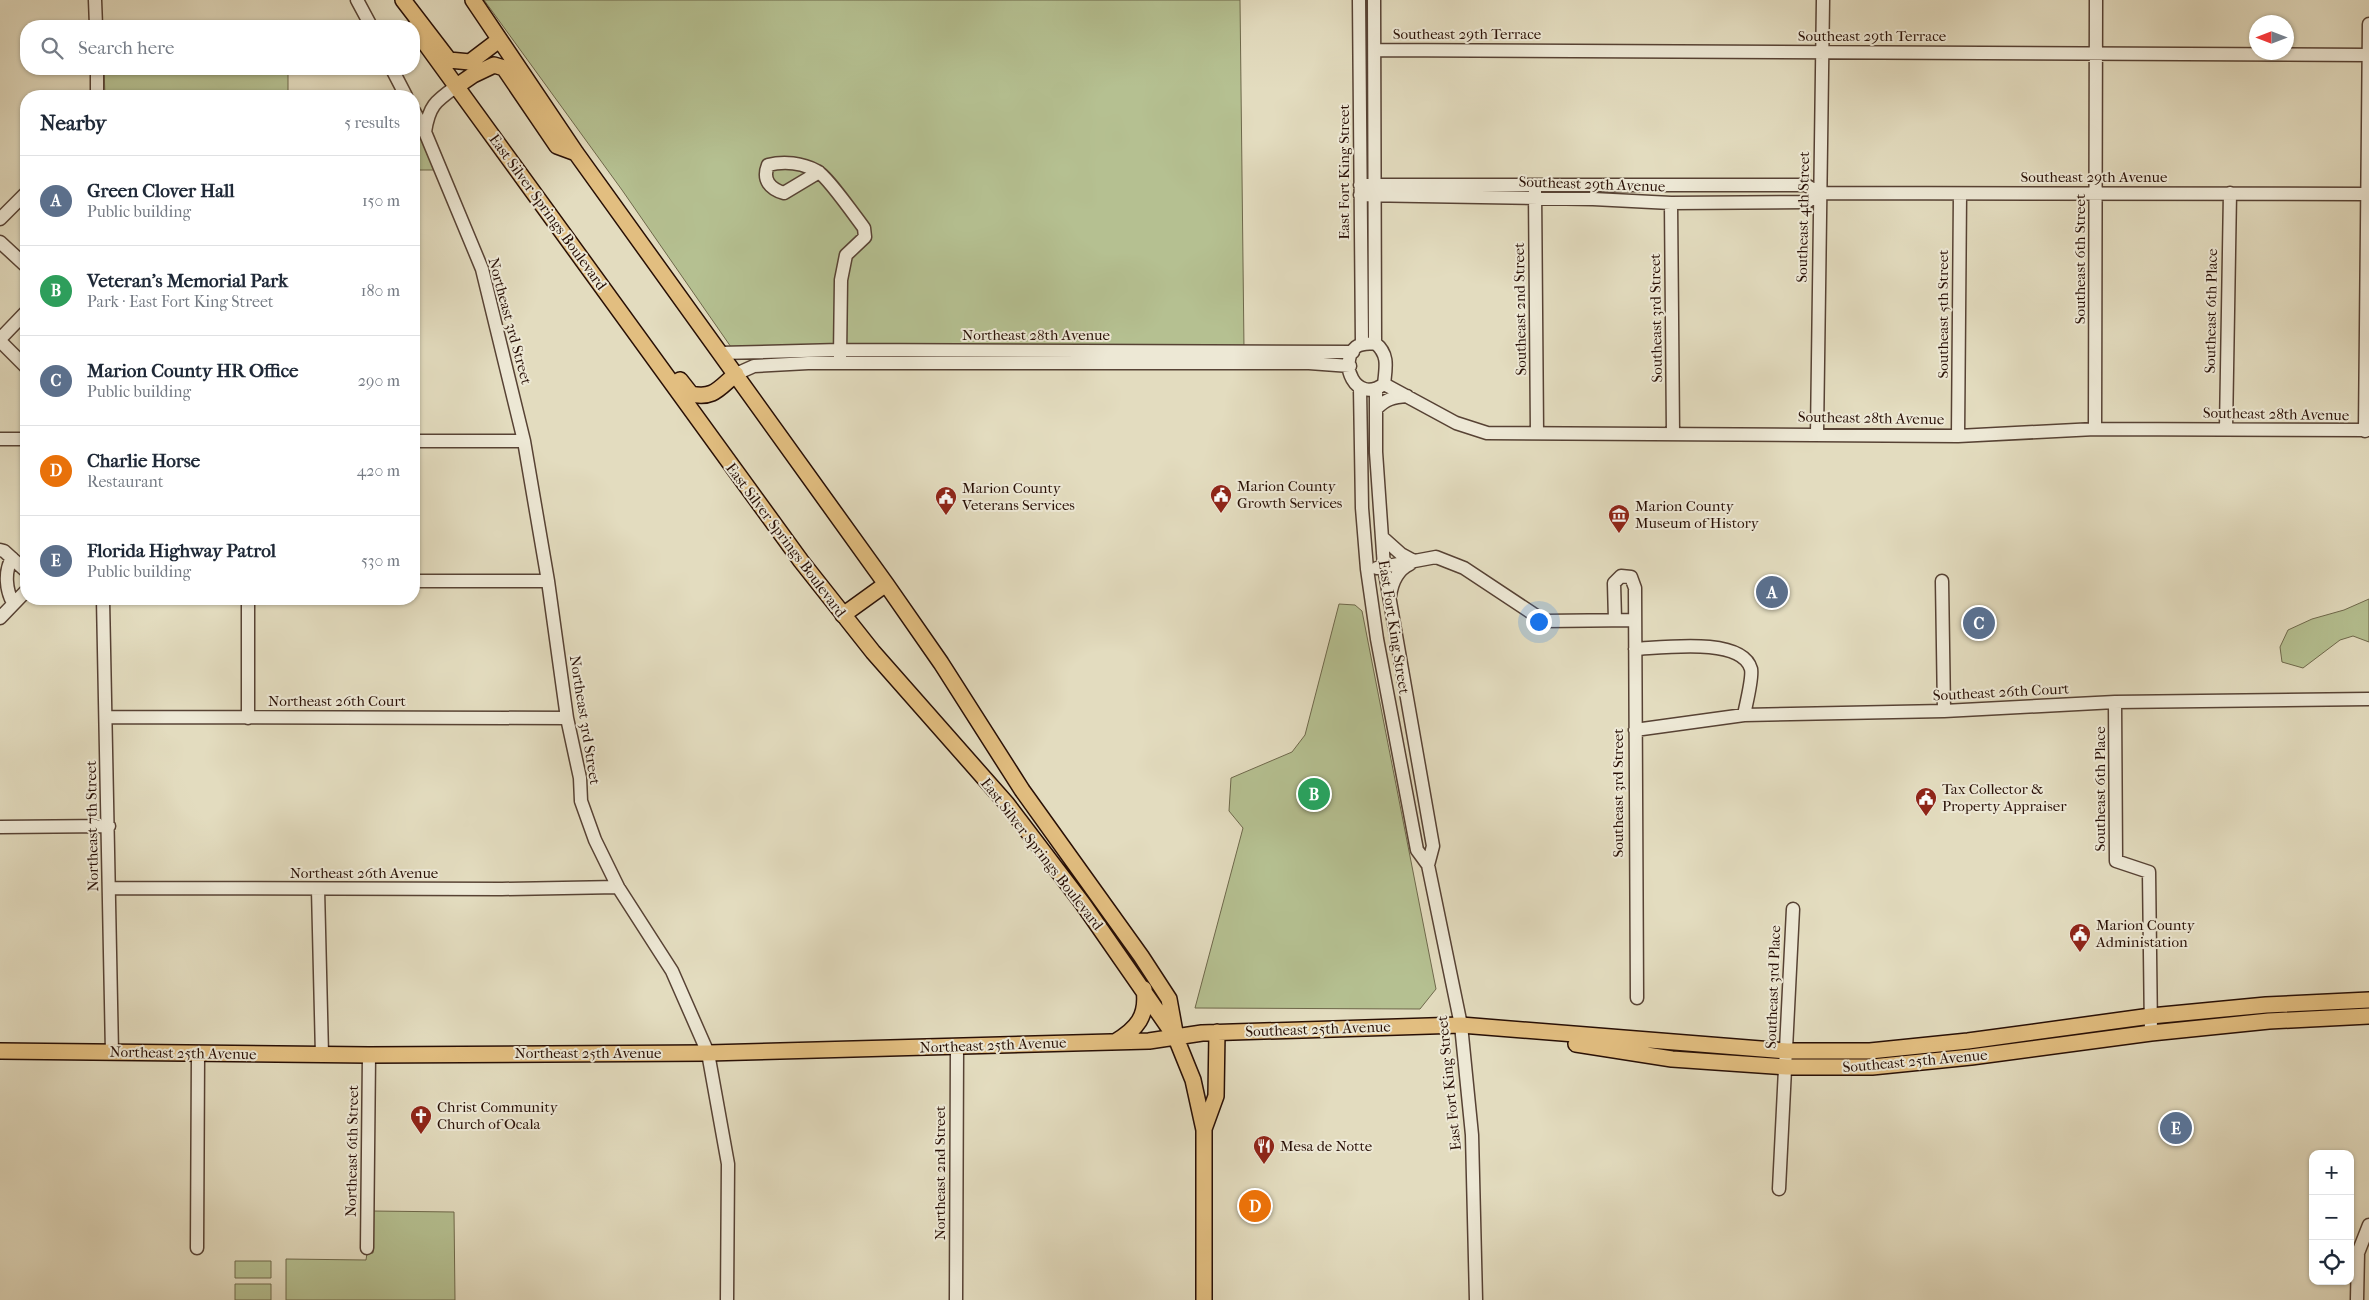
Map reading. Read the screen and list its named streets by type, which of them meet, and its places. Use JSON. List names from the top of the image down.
{
  "streets": {
    "main road": ["East Silver Springs Boulevard", "Southeast 25th Avenue", "Northeast 25th Avenue"],
    "street": [
      "Southeast 29th Terrace",
      "East Fort King Street",
      "Southeast 29th Avenue",
      "Southeast 4th Street",
      "Southeast 6th Street",
      "Southeast 2nd Street",
      "Southeast 6th Place",
      "Southeast 5th Street",
      "Southeast 3rd Street",
      "Northeast 3rd Street",
      "Northeast 28th Avenue",
      "Southeast 28th Avenue",
      "Southeast 26th Court",
      "Northeast 26th Court",
      "Northeast 7th Street",
      "Northeast 26th Avenue",
      "Southeast 3rd Place",
      "Northeast 6th Street",
      "Northeast 2nd Street"
    ]
  },
  "crossings": [
    ["Southeast 29th Terrace", "East Fort King Street"],
    ["Southeast 29th Terrace", "Southeast 4th Street"],
    ["Southeast 29th Terrace", "Southeast 6th Street"],
    ["East Fort King Street", "Southeast 29th Avenue"],
    ["East Fort King Street", "Northeast 28th Avenue"],
    ["East Fort King Street", "Southeast 28th Avenue"],
    ["East Fort King Street", "Southeast 25th Avenue"],
    ["Southeast 29th Avenue", "Southeast 4th Street"],
    ["Southeast 29th Avenue", "Southeast 6th Street"],
    ["Southeast 29th Avenue", "Southeast 2nd Street"],
    ["Southeast 29th Avenue", "Southeast 6th Place"],
    ["Southeast 29th Avenue", "Southeast 5th Street"],
    ["Southeast 29th Avenue", "Southeast 3rd Street"],
    ["East Silver Springs Boulevard", "Northeast 28th Avenue"],
    ["East Silver Springs Boulevard", "Southeast 25th Avenue"],
    ["East Silver Springs Boulevard", "Northeast 25th Avenue"],
    ["Southeast 4th Street", "Southeast 28th Avenue"],
    ["Southeast 6th Street", "Southeast 28th Avenue"],
    ["Southeast 2nd Street", "Southeast 28th Avenue"],
    ["Southeast 6th Place", "Southeast 28th Avenue"],
    ["Southeast 6th Place", "Southeast 26th Court"],
    ["Southeast 6th Place", "Southeast 25th Avenue"],
    ["Southeast 5th Street", "Southeast 28th Avenue"],
    ["Southeast 3rd Street", "Southeast 28th Avenue"],
    ["Southeast 3rd Street", "Southeast 26th Court"],
    ["Northeast 3rd Street", "Northeast 26th Court"],
    ["Northeast 3rd Street", "Northeast 26th Avenue"],
    ["Northeast 3rd Street", "Northeast 25th Avenue"],
    ["Northeast 28th Avenue", "Southeast 28th Avenue"],
    ["Northeast 26th Court", "Northeast 7th Street"],
    ["Northeast 7th Street", "Northeast 26th Avenue"],
    ["Northeast 7th Street", "Northeast 25th Avenue"],
    ["Southeast 3rd Place", "Southeast 25th Avenue"],
    ["Southeast 25th Avenue", "Northeast 25th Avenue"],
    ["Northeast 25th Avenue", "Northeast 6th Street"],
    ["Northeast 25th Avenue", "Northeast 2nd Street"]
  ],
  "places": {
    "public building": [
      "Marion County Growth Services",
      "Marion County Veterans Services",
      "Tax Collector & Property Appraiser",
      "Marion County Administation"
    ],
    "museum": ["Marion County Museum of History"],
    "church": ["Christ Community Church of Ocala"],
    "restaurant": ["Mesa de Notte"]
  },
  "north": "left",
  "page": {
    "search": "Search here",
    "heading": ["Nearby", "5 results"],
    "list": [
      {
        "mark": "A",
        "name": "Green Clover Hall",
        "note": "Public building",
        "value": "150 m"
      },
      {
        "mark": "B",
        "name": "Veteran's Memorial Park",
        "note": "Park · East Fort King Street",
        "value": "180 m"
      },
      {
        "mark": "C",
        "name": "Marion County HR Office",
        "note": "Public building",
        "value": "290 m"
      },
      {
        "mark": "D",
        "name": "Charlie Horse",
        "note": "Restaurant",
        "value": "420 m"
      },
      {
        "mark": "E",
        "name": "Florida Highway Patrol",
        "note": "Public building",
        "value": "530 m"
      }
    ],
    "pins": [
      "A",
      "C",
      "B",
      "E",
      "D"
    ],
    "map_buttons": ["+", "−"]
  }
}
